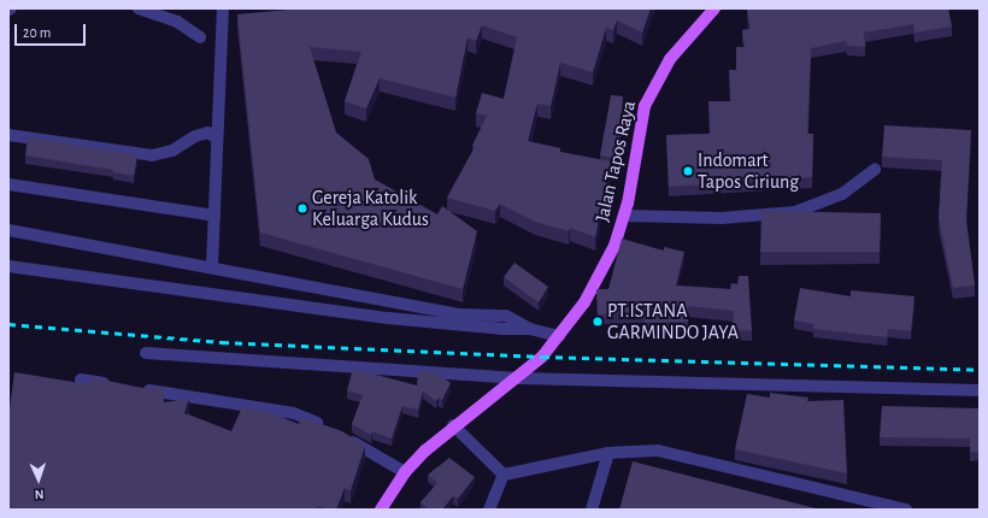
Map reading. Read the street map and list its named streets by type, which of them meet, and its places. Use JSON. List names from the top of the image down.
{
  "streets": {
    "main road": ["Jalan Tapos Raya"]
  },
  "places": ["Indomart Tapos Ciriung", "Gereja Katolik Keluarga Kudus", "PT.ISTANA GARMINDO JAYA"],
  "scale_bar": "20 m",
  "north": "bottom"
}
